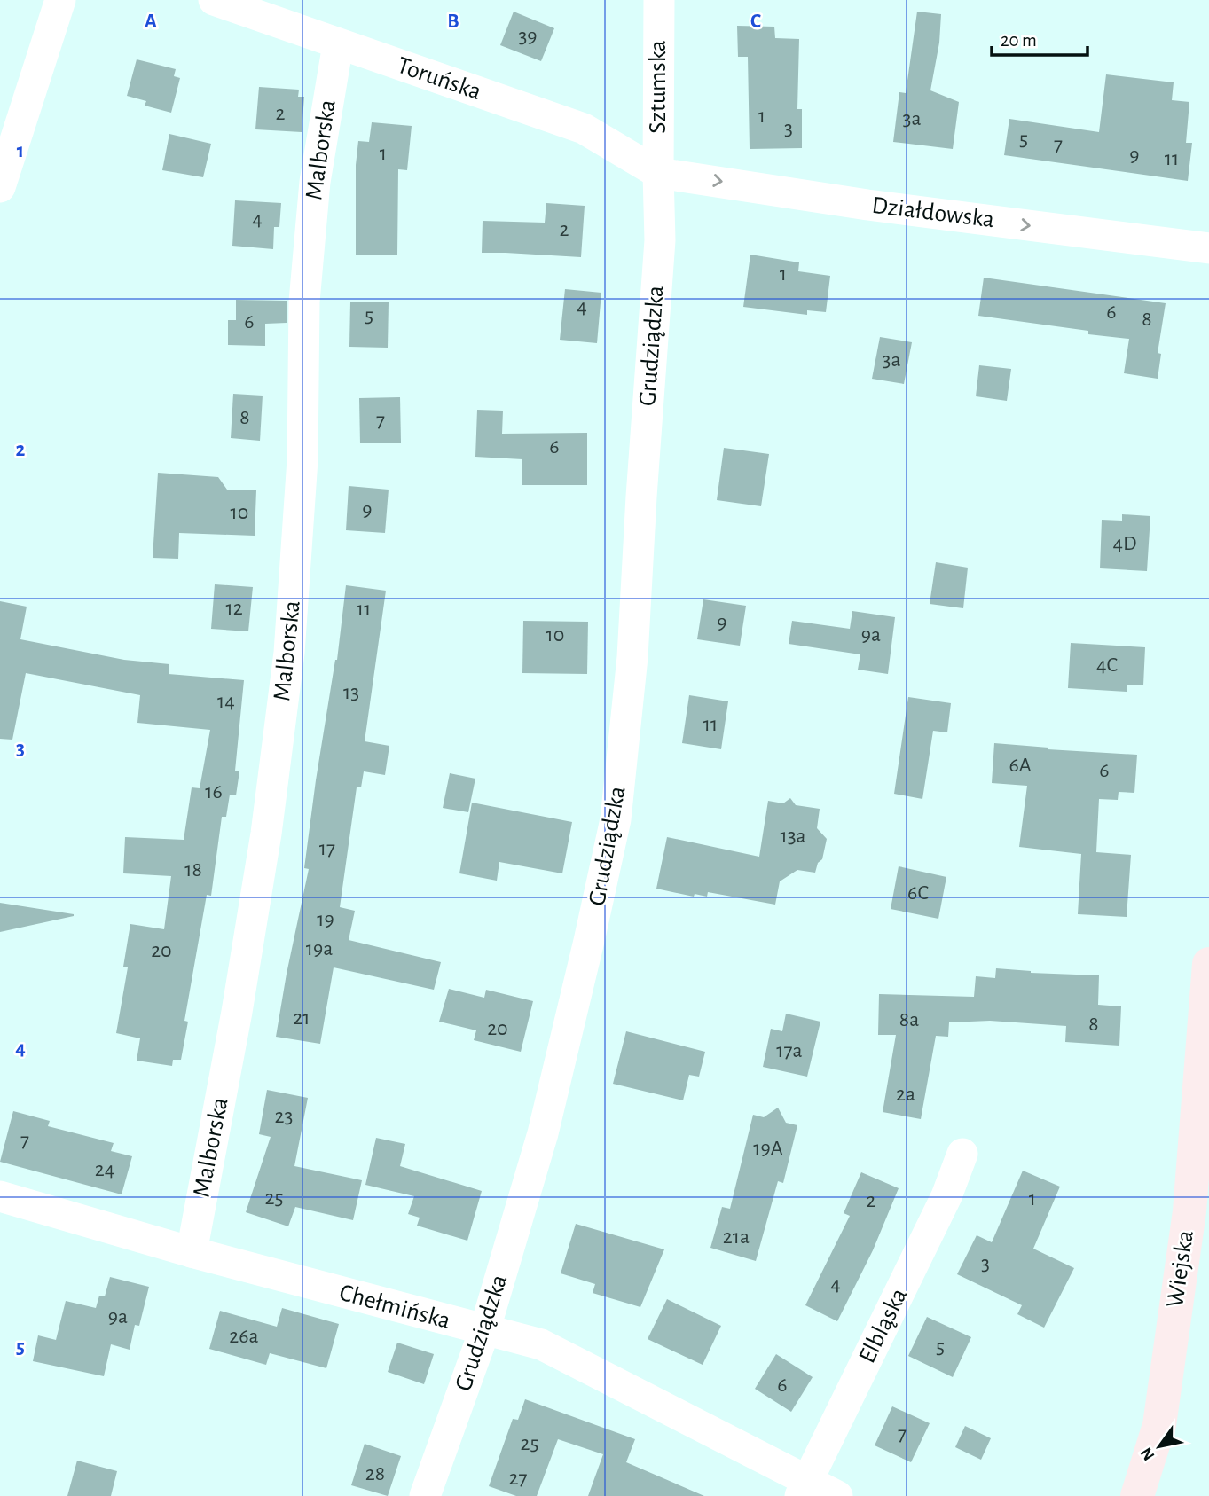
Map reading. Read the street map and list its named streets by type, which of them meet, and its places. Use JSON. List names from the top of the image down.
{
  "streets": {
    "street": [
      "Toruńska",
      "Sztumska",
      "Malborska",
      "Działdowska",
      "Grudziądzka",
      "Wiejska",
      "Chełmińska",
      "Elbląska"
    ]
  },
  "crossings": [
    ["Toruńska", "Sztumska"],
    ["Toruńska", "Malborska"],
    ["Toruńska", "Działdowska"],
    ["Toruńska", "Grudziądzka"],
    ["Sztumska", "Działdowska"],
    ["Sztumska", "Grudziądzka"],
    ["Malborska", "Chełmińska"],
    ["Działdowska", "Grudziądzka"],
    ["Grudziądzka", "Chełmińska"],
    ["Chełmińska", "Elbląska"]
  ],
  "one_way": ["Działdowska"],
  "house_numbers": [
    "39",
    "2",
    "1",
    "3a",
    "3",
    "5",
    "7",
    "1",
    "9",
    "11",
    "4",
    "2",
    "1",
    "4",
    "6",
    "5",
    "8",
    "6",
    "3a",
    "8",
    "7",
    "6",
    "9",
    "10",
    "4D",
    "12",
    "11",
    "9",
    "10",
    "9a",
    "4C",
    "13",
    "14",
    "11",
    "6A",
    "6",
    "16",
    "13a",
    "17",
    "18",
    "6C",
    "19",
    "19a",
    "20",
    "21",
    "8a",
    "8",
    "20",
    "17a",
    "2a",
    "23",
    "7",
    "19A",
    "24",
    "25",
    "1",
    "2",
    "21a",
    "3",
    "4",
    "9a",
    "26a",
    "5",
    "6",
    "7",
    "25",
    "28",
    "27"
  ],
  "scale_bar": "20 m",
  "north": "bottom left",
  "grid": {
    "columns": ["A", "B", "C"],
    "rows": [
      "1",
      "2",
      "3",
      "4",
      "5"
    ]
  }
}
